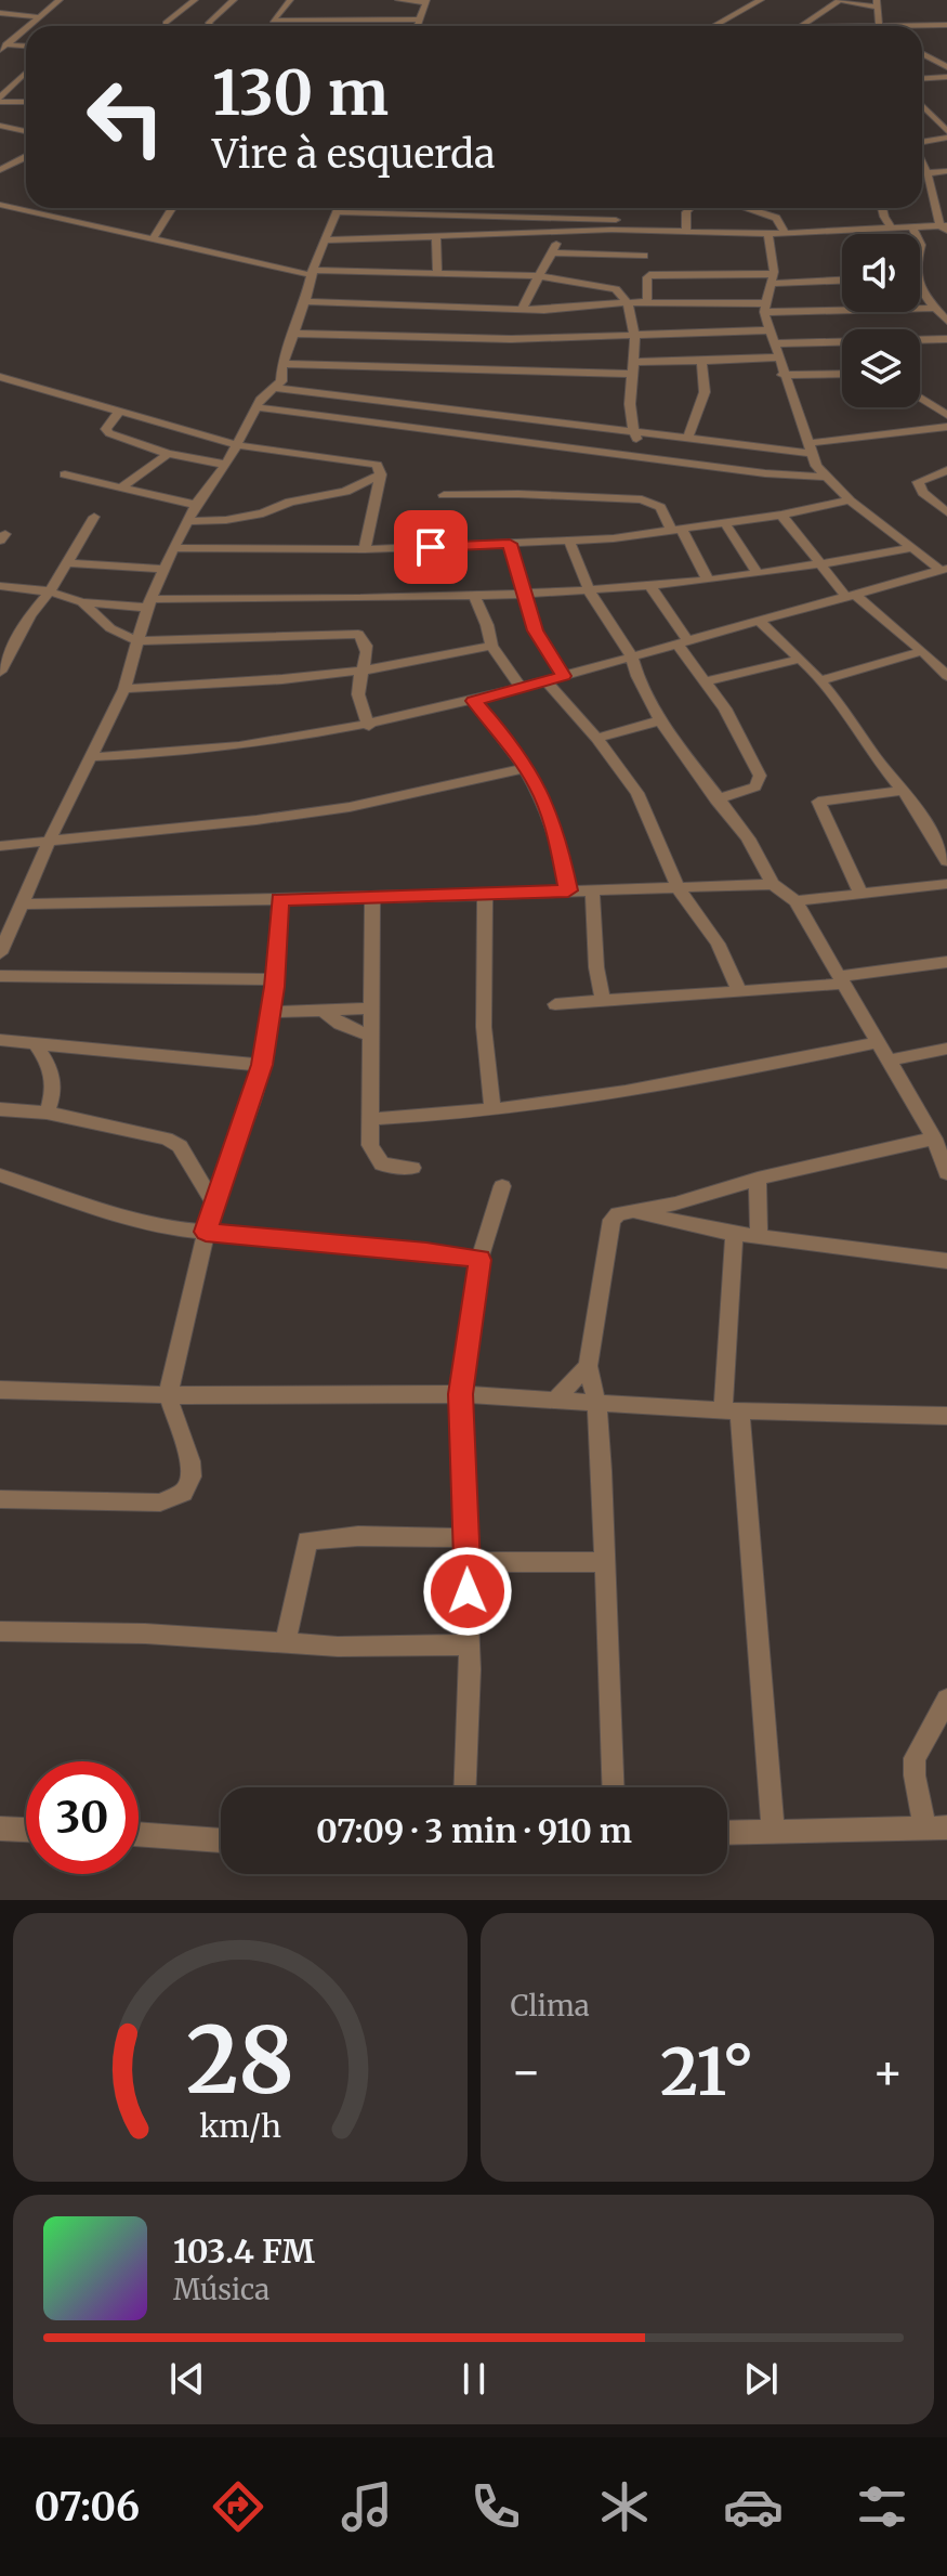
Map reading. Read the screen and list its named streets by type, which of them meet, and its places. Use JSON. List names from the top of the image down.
{
  "page": {
    "turn": ["130 m", "Vire à esquerda"],
    "limit": "30",
    "trip": "07:09 · 3 min · 910 m",
    "tile": "Clima",
    "heat": ["−", "21°", "+"],
    "song": ["103.4 FM", "Música"],
    "tabs": "07:06",
    "gauge": ["28", "km/h"]
  }
}
